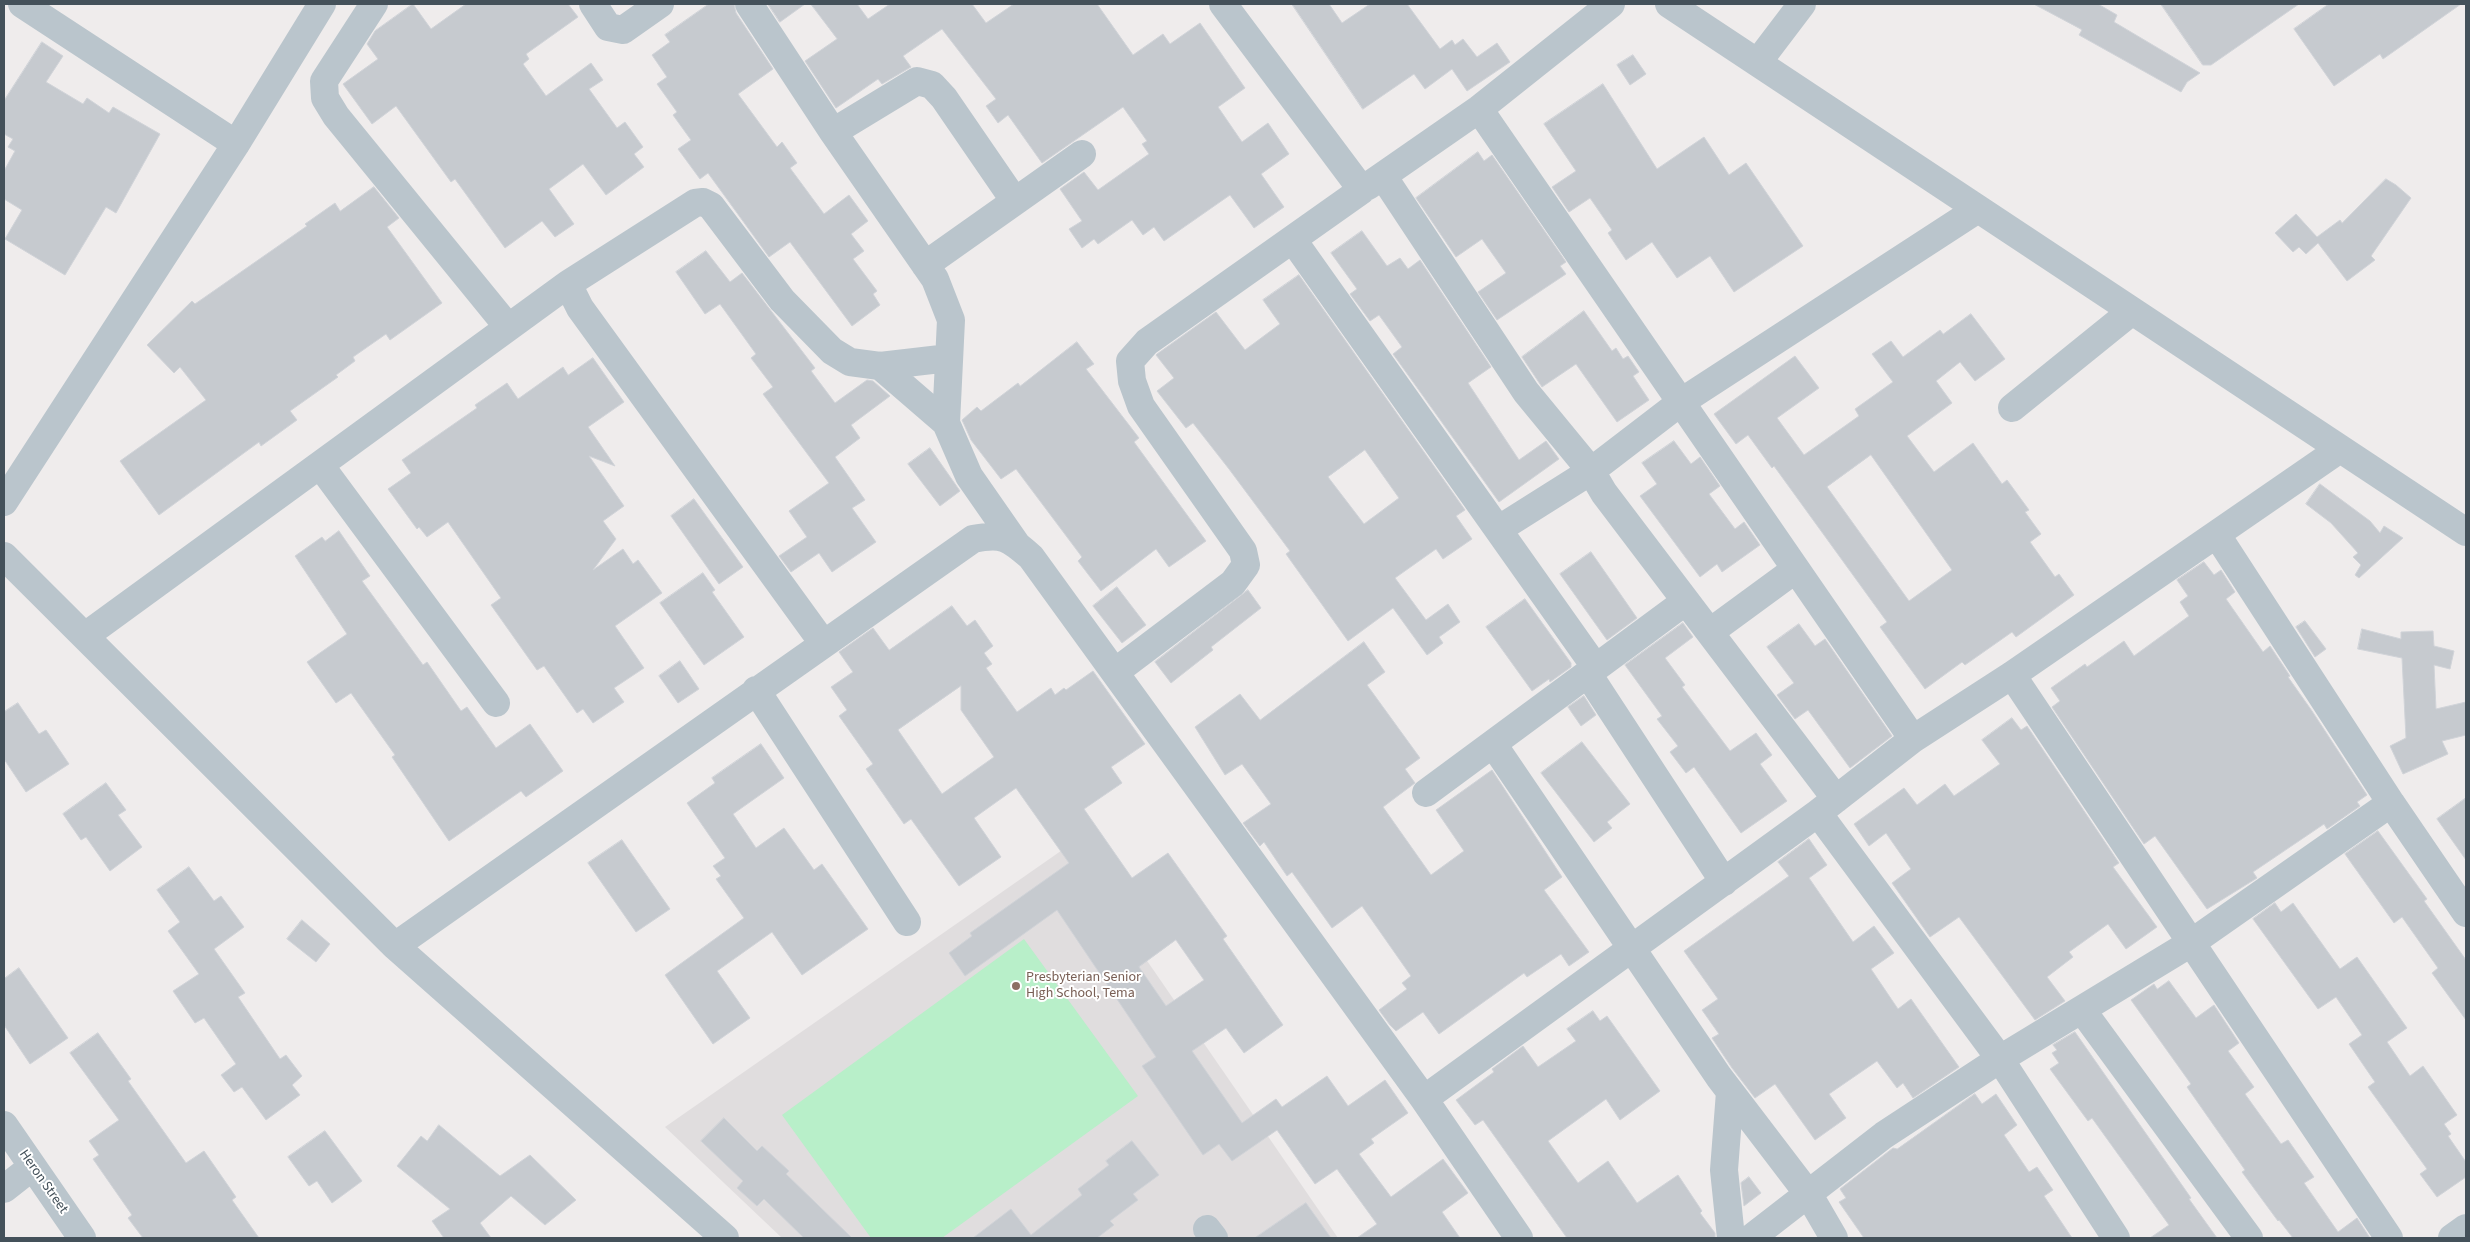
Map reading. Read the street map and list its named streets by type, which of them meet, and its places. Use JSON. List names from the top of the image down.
{
  "streets": {
    "street": ["Heron Street"]
  },
  "places": ["Presbyterian Senior High School, Tema"]
}
